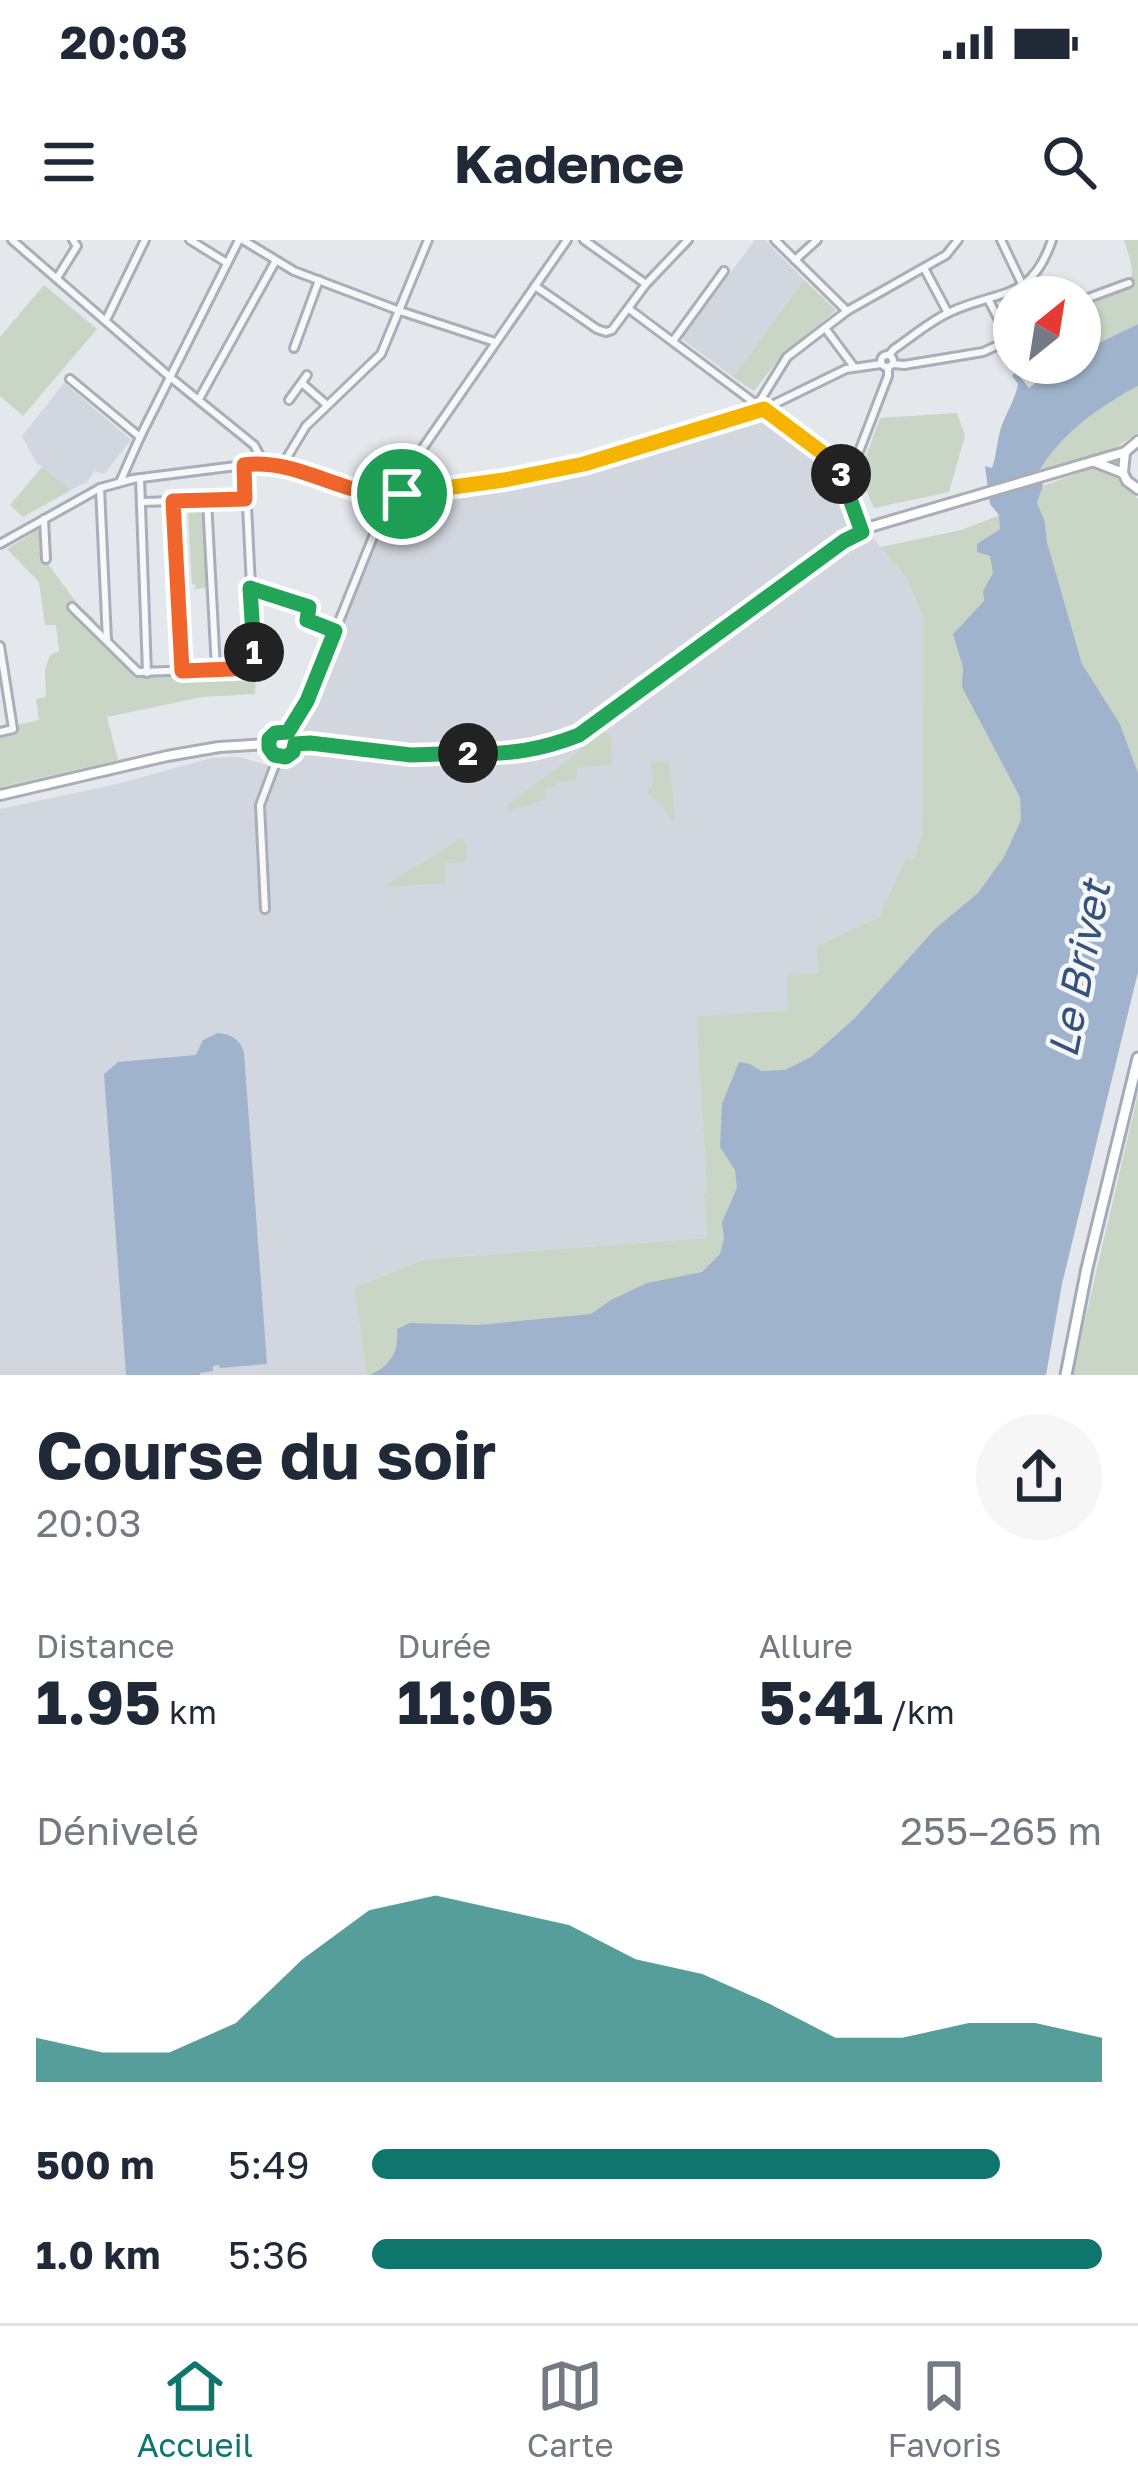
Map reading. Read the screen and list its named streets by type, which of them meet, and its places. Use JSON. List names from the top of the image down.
{
  "water": ["Le Brivet"],
  "north": "top right",
  "page": {
    "status": "20:03",
    "header": "Kadence",
    "pins": ["3", "1", "2"],
    "heading": ["Course du soir", "20:03"],
    "stats": [
      ["Distance", "1.95 km"],
      ["Durée", "11:05"],
      ["Allure", "5:41 /km"]
    ],
    "chart": ["Dénivelé", "255–265 m"],
    "list": [
      {
        "name": "500 m",
        "note": "5:49"
      },
      {
        "name": "1.0 km",
        "note": "5:36"
      }
    ],
    "tabs": ["Accueil", "Carte", "Favoris"]
  }
}
